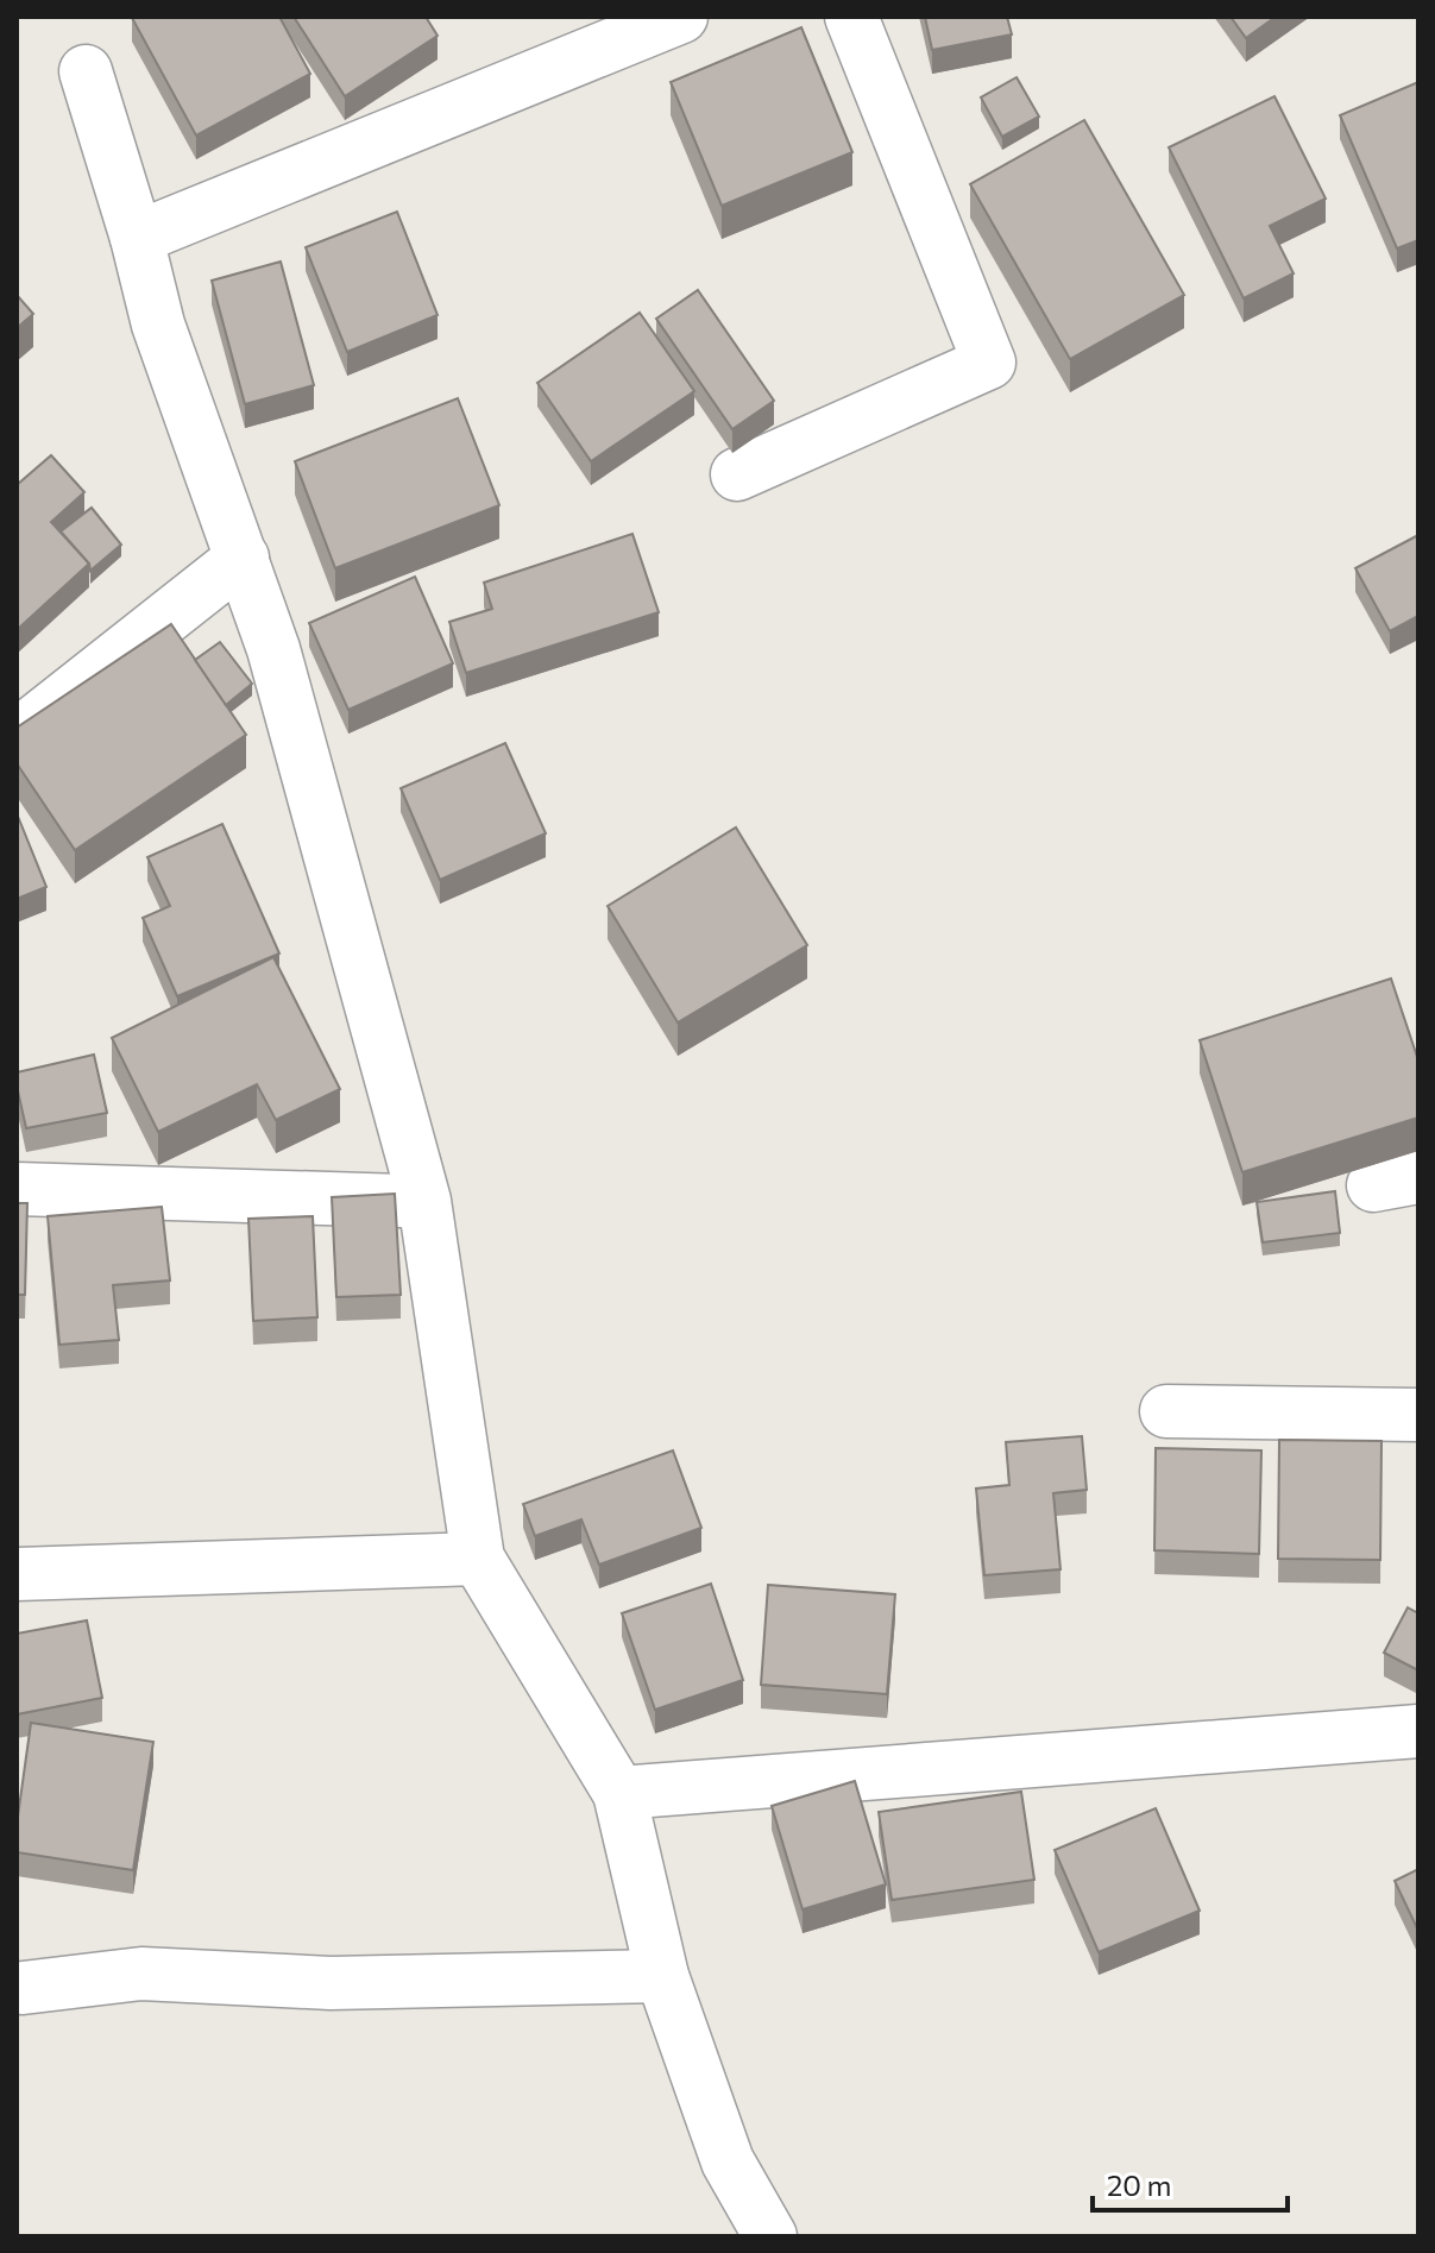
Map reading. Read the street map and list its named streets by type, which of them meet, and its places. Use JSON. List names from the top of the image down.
{
  "scale_bar": "20 m"
}
